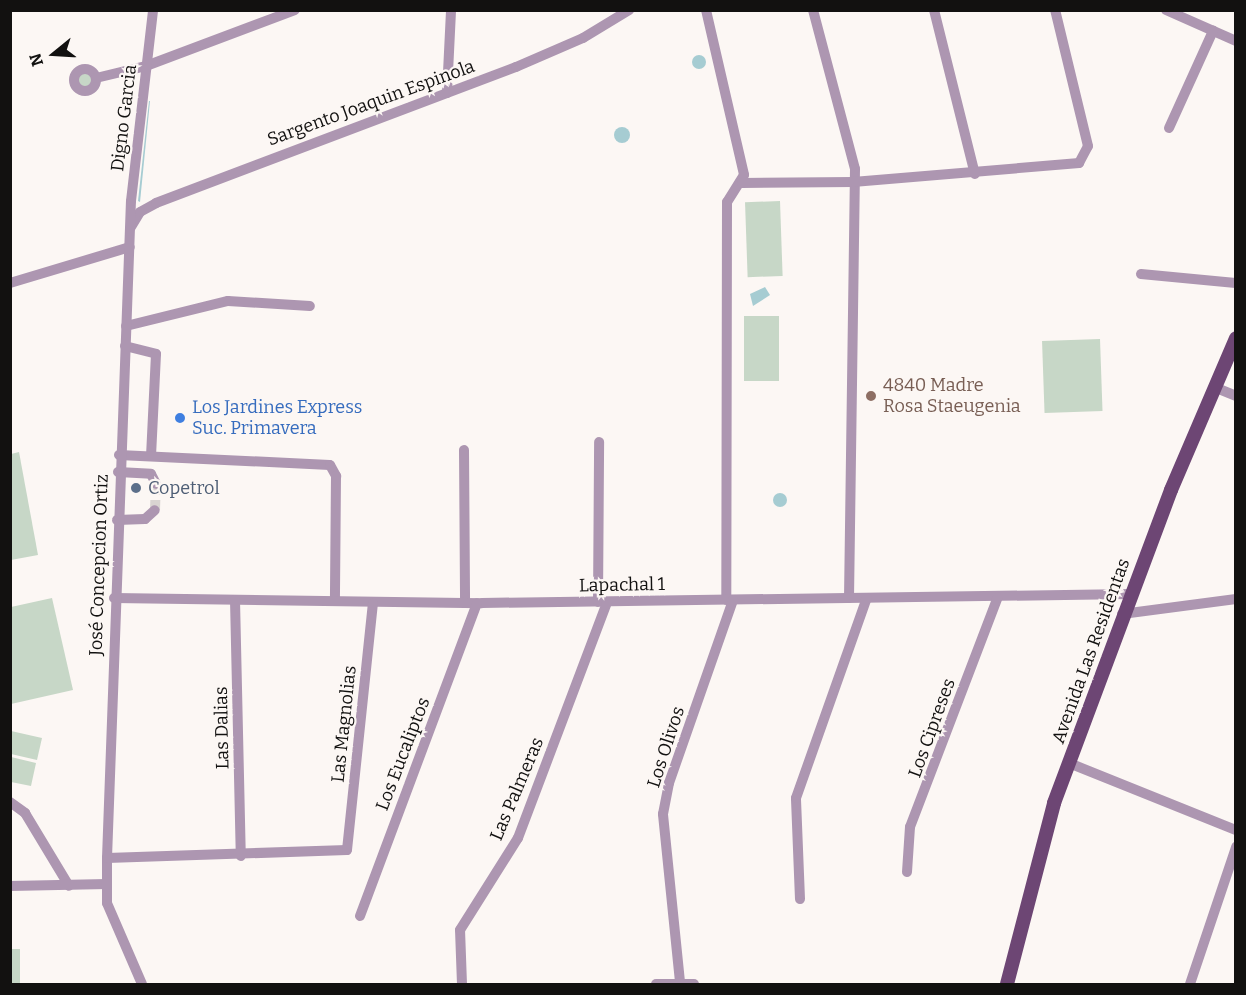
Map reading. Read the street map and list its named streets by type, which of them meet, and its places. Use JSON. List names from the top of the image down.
{
  "streets": {
    "main road": ["Avenida Las Residentas"],
    "street": [
      "Sargento Joaquin Espinola",
      "Digno Garcia",
      "José Concepcion Ortiz",
      "Lapachal 1",
      "Las Magnolias",
      "Las Dalias",
      "Los Cipreses",
      "Los Olivos",
      "Los Eucaliptos",
      "Las Palmeras"
    ]
  },
  "crossings": [
    ["Sargento Joaquin Espinola", "Digno Garcia"],
    ["Digno Garcia", "José Concepcion Ortiz"],
    ["José Concepcion Ortiz", "Lapachal 1"],
    ["Lapachal 1", "Avenida Las Residentas"],
    ["Lapachal 1", "Las Magnolias"],
    ["Lapachal 1", "Las Dalias"],
    ["Lapachal 1", "Los Cipreses"],
    ["Lapachal 1", "Los Olivos"],
    ["Lapachal 1", "Los Eucaliptos"],
    ["Lapachal 1", "Las Palmeras"],
    ["Las Magnolias", "Las Dalias"]
  ],
  "places": ["4840 Madre Rosa Staeugenia", "Los Jardines Express Suc. Primavera", "Copetrol"],
  "north": "left"
}
